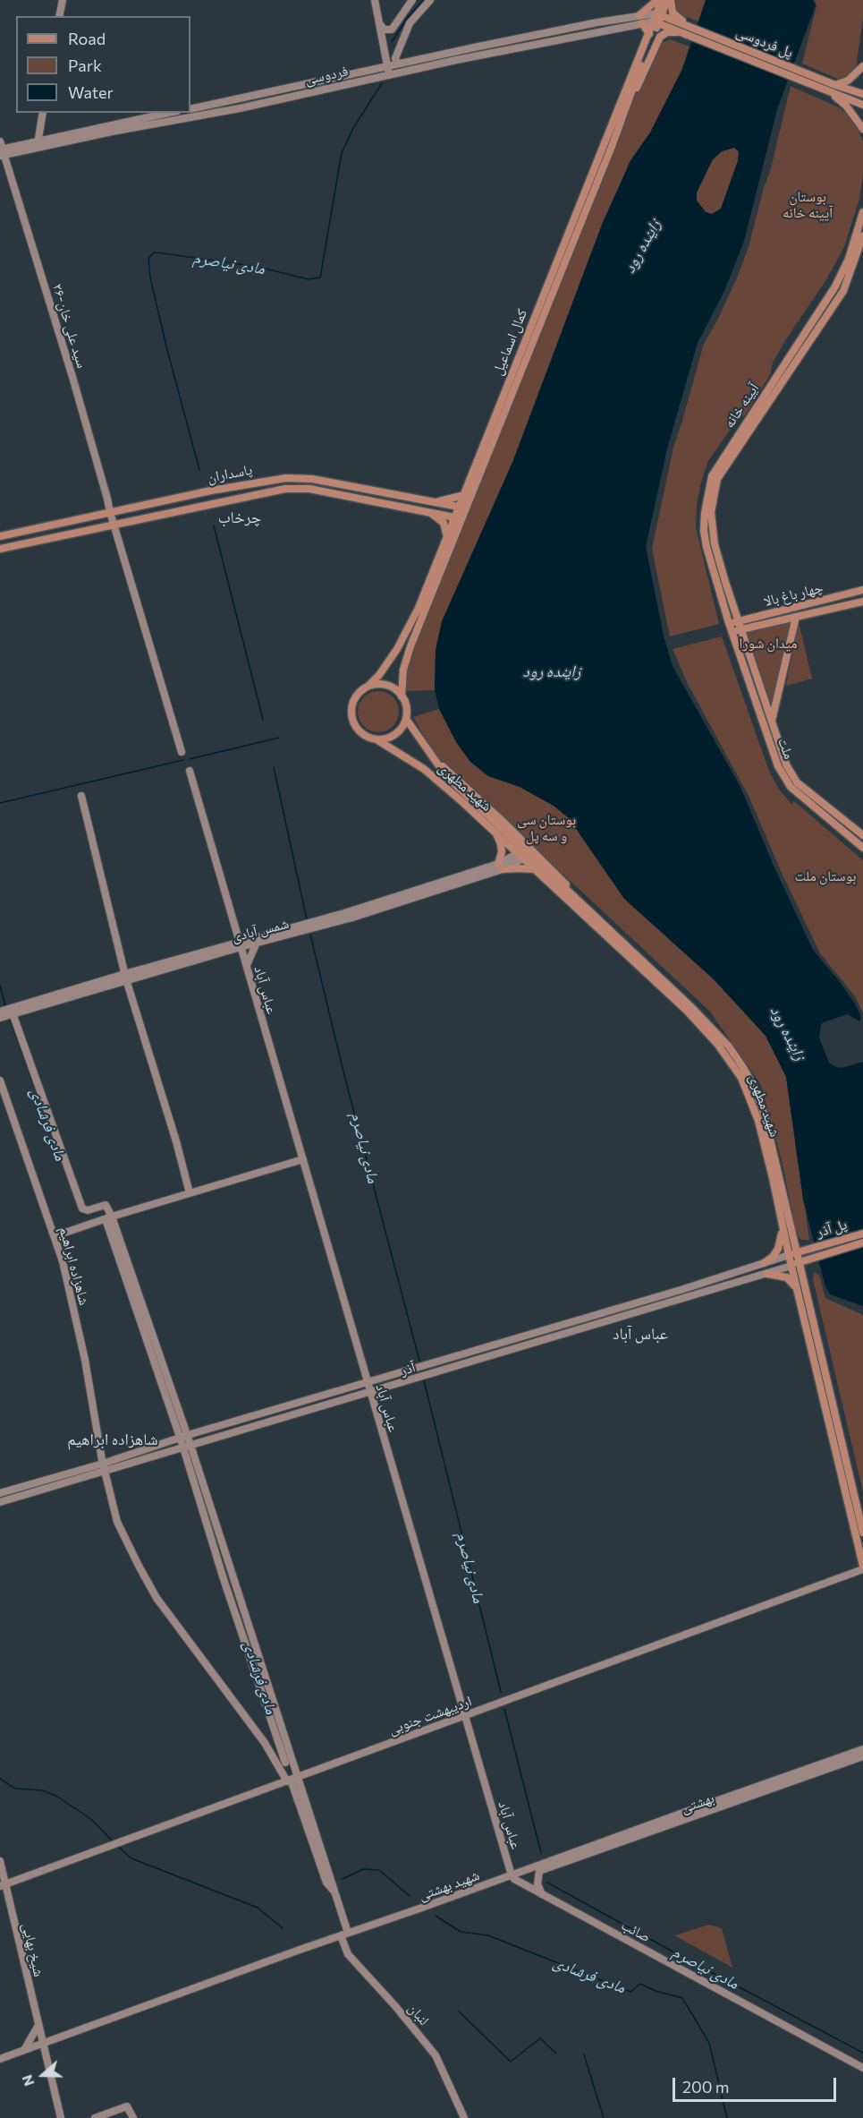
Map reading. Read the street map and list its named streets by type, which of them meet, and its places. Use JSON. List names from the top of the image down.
{
  "streets": {
    "main road": [
      "پل فردوسی",
      "فردوسی",
      "۲۶-سید علی خان",
      "کمال اسماعیل",
      "آیینه خانه",
      "پاسداران",
      "چهار باغ بالا",
      "ملت",
      "شهید مطهری",
      "شمس آبادی",
      "عباس آباد",
      "پل آذر",
      "شاهزاده ابراهیم",
      "آذر",
      "اردیبهشت جنوبی",
      "بهشتی",
      "شهید بهشتی",
      "صائب",
      "شیخ بهایی",
      "لنبان"
    ]
  },
  "crossings": [
    ["پل فردوسی", "فردوسی"],
    ["پل فردوسی", "کمال اسماعیل"],
    ["فردوسی", "۲۶-سید علی خان"],
    ["فردوسی", "کمال اسماعیل"],
    ["۲۶-سید علی خان", "پاسداران"],
    ["کمال اسماعیل", "پاسداران"],
    ["کمال اسماعیل", "شهید مطهری"],
    ["آیینه خانه", "چهار باغ بالا"],
    ["آیینه خانه", "ملت"],
    ["چهار باغ بالا", "ملت"],
    ["شهید مطهری", "شمس آبادی"],
    ["شهید مطهری", "پل آذر"],
    ["شهید مطهری", "آذر"],
    ["شهید مطهری", "اردیبهشت جنوبی"],
    ["شمس آبادی", "عباس آباد"],
    ["عباس آباد", "آذر"],
    ["عباس آباد", "اردیبهشت جنوبی"],
    ["عباس آباد", "شهید بهشتی"],
    ["عباس آباد", "صائب"],
    ["پل آذر", "آذر"],
    ["شاهزاده ابراهیم", "آذر"],
    ["شاهزاده ابراهیم", "اردیبهشت جنوبی"],
    ["شاهزاده ابراهیم", "لنبان"],
    ["اردیبهشت جنوبی", "شیخ بهایی"],
    ["اردیبهشت جنوبی", "لنبان"],
    ["بهشتی", "شهید بهشتی"],
    ["بهشتی", "صائب"],
    ["شهید بهشتی", "صائب"],
    ["شهید بهشتی", "شیخ بهایی"],
    ["شهید بهشتی", "لنبان"]
  ],
  "districts": ["چرخاب", "عباس آباد", "شاهزاده ابراهیم"],
  "water": ["زاینده رود", "مادی نیاصرم", "مادی فرشادی"],
  "parks": [
    "بوستان آیینه خانه",
    "میدان شورا",
    "بوستان سی و سه پل",
    "بوستان ملت"
  ],
  "legend": ["Road", "Park", "Water"],
  "scale_bar": "200 m",
  "north": "left"
}
